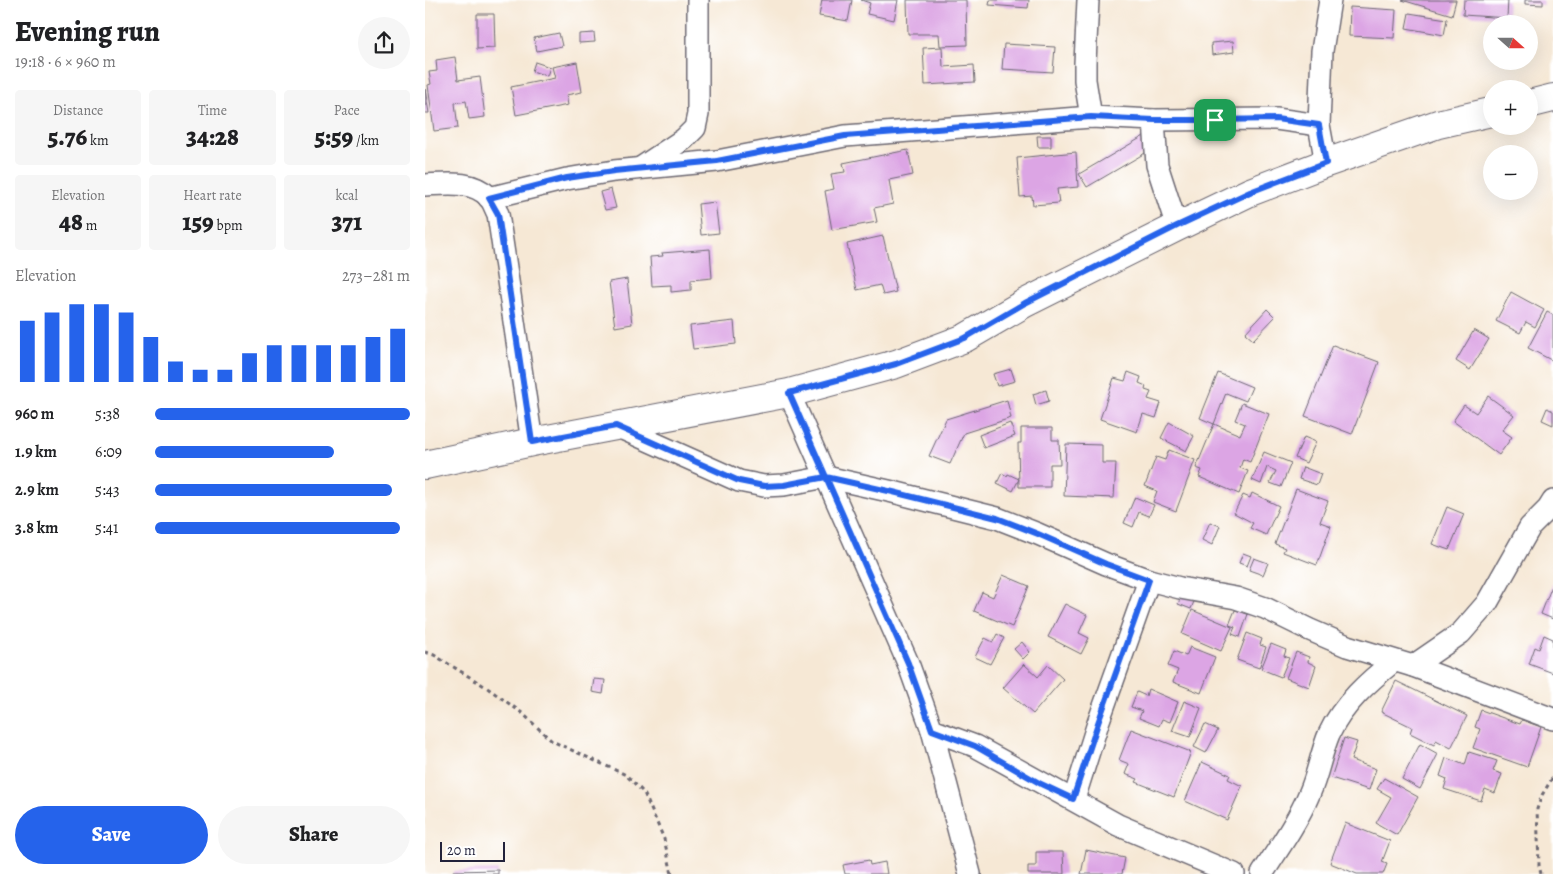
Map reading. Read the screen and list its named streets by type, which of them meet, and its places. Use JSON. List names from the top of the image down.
{
  "scale_bar": "20 m",
  "north": "right",
  "page": {
    "heading": ["Evening run", "19:18 · 6 × 960 m"],
    "map_buttons": ["+", "−"],
    "stats": [
      ["Distance", "5.76 km"],
      ["Time", "34:28"],
      ["Pace", "5:59 /km"],
      ["Elevation", "48 m"],
      ["Heart rate", "159 bpm"],
      ["kcal", "371"]
    ],
    "chart": ["Elevation", "273–281 m"],
    "list": [
      {
        "name": "960 m",
        "note": "5:38"
      },
      {
        "name": "1.9 km",
        "note": "6:09"
      },
      {
        "name": "2.9 km",
        "note": "5:43"
      },
      {
        "name": "3.8 km",
        "note": "5:41"
      }
    ],
    "buttons": ["Save", "Share"],
    "scale": "20 m"
  }
}
